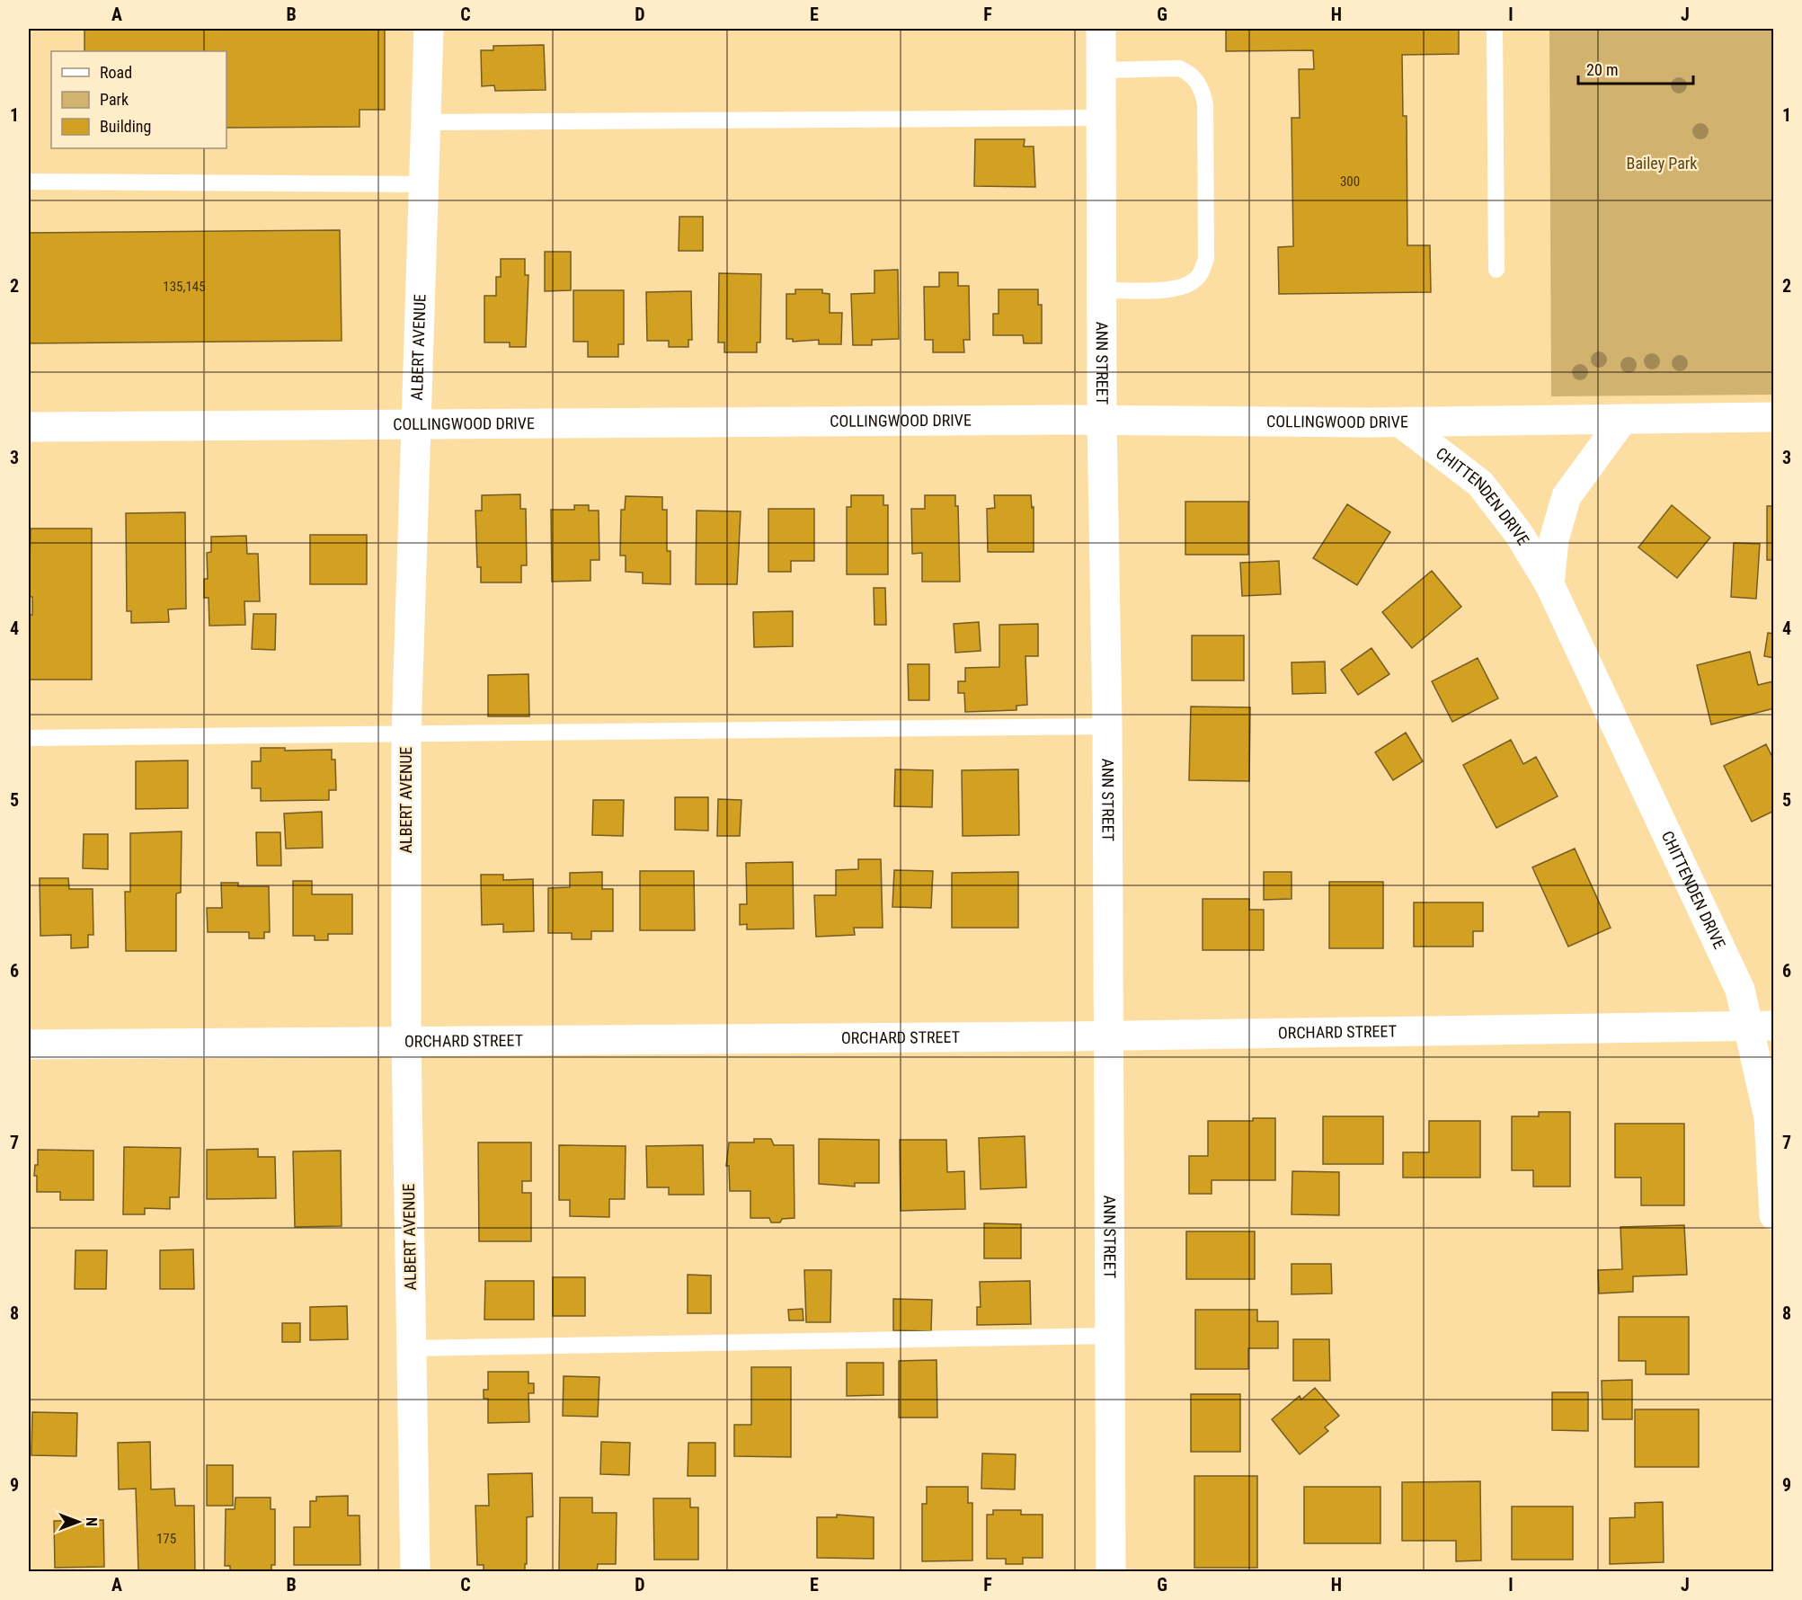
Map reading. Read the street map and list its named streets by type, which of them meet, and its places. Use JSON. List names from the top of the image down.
{
  "streets": {
    "street": [
      "ALBERT AVENUE",
      "ANN STREET",
      "COLLINGWOOD DRIVE",
      "CHITTENDEN DRIVE",
      "ORCHARD STREET"
    ]
  },
  "crossings": [
    ["ALBERT AVENUE", "COLLINGWOOD DRIVE"],
    ["ALBERT AVENUE", "ORCHARD STREET"],
    ["ANN STREET", "COLLINGWOOD DRIVE"],
    ["ANN STREET", "ORCHARD STREET"],
    ["COLLINGWOOD DRIVE", "CHITTENDEN DRIVE"],
    ["CHITTENDEN DRIVE", "ORCHARD STREET"]
  ],
  "parks": ["Bailey Park"],
  "house_numbers": ["300", "135,145", "175"],
  "legend": ["Road", "Park", "Building"],
  "scale_bar": "20 m",
  "north": "right",
  "grid": {
    "columns": [
      "A",
      "B",
      "C",
      "D",
      "E",
      "F",
      "G",
      "H",
      "I",
      "J"
    ],
    "rows": [
      "1",
      "2",
      "3",
      "4",
      "5",
      "6",
      "7",
      "8",
      "9"
    ]
  }
}
